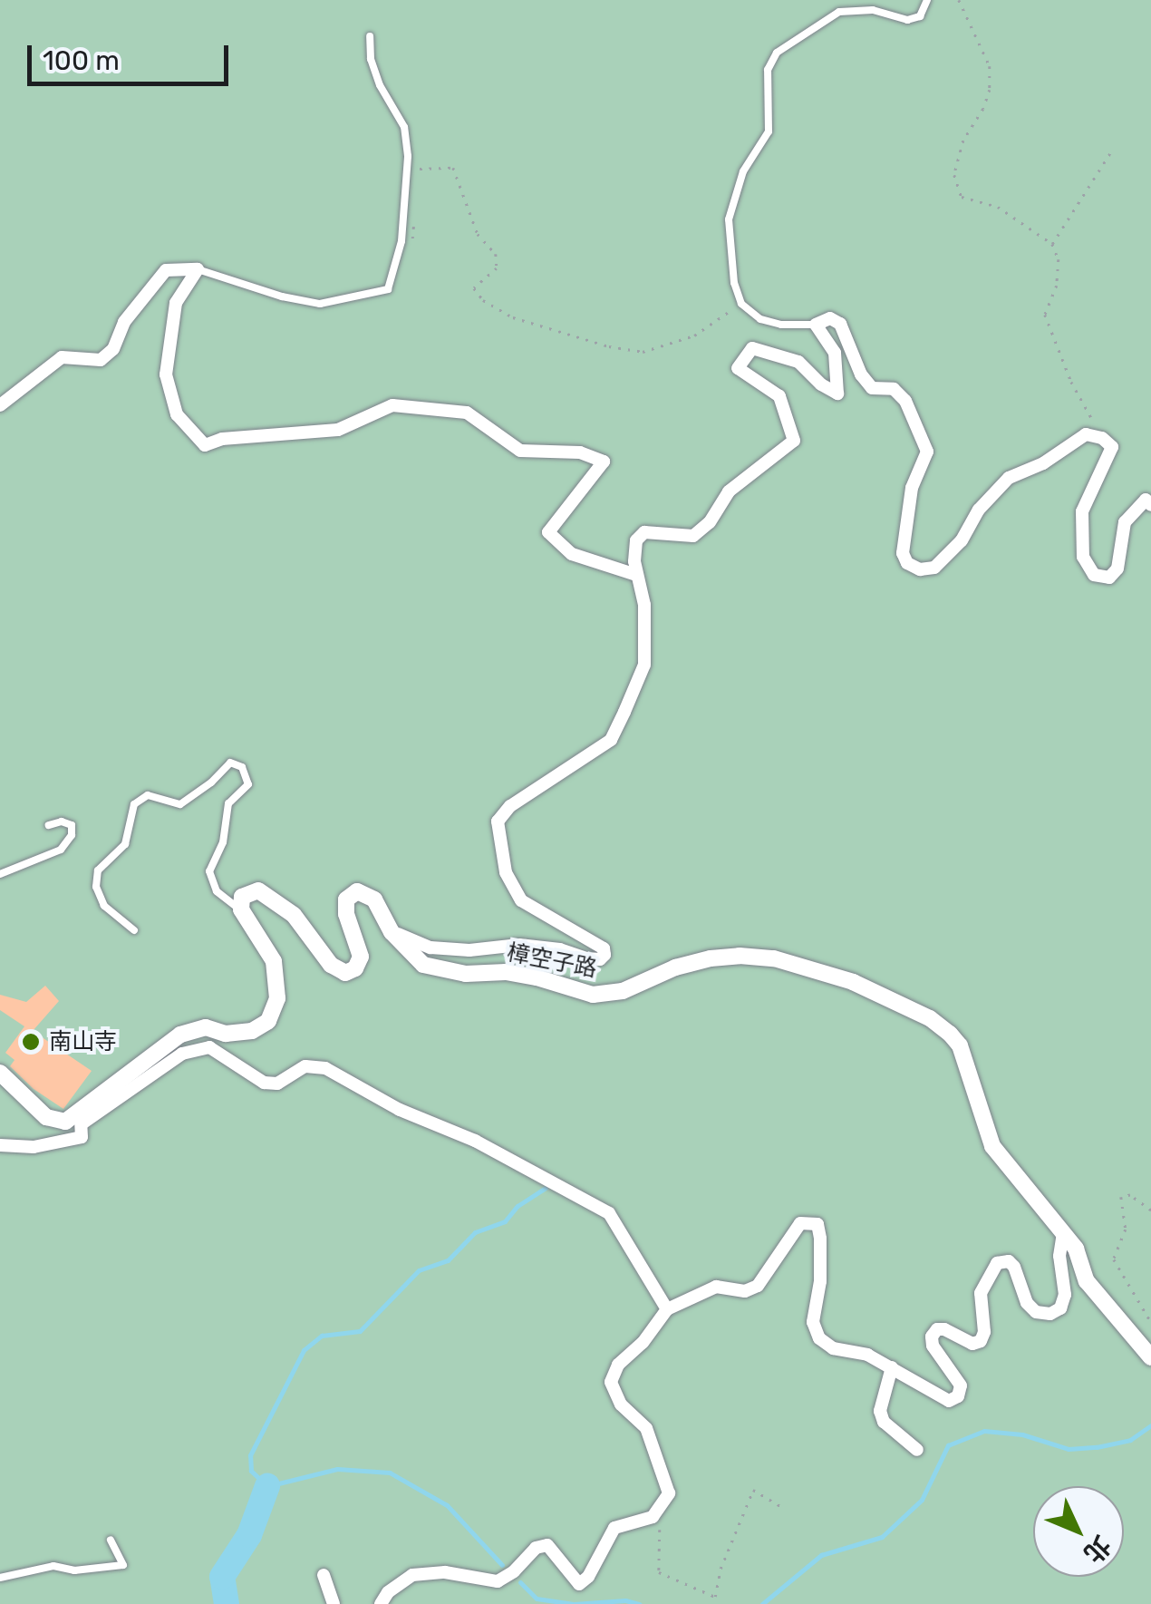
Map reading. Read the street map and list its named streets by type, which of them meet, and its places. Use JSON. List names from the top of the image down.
{
  "streets": {
    "street": ["樟空子路"]
  },
  "places": ["南山寺"],
  "scale_bar": "100 m",
  "north": "bottom right"
}
